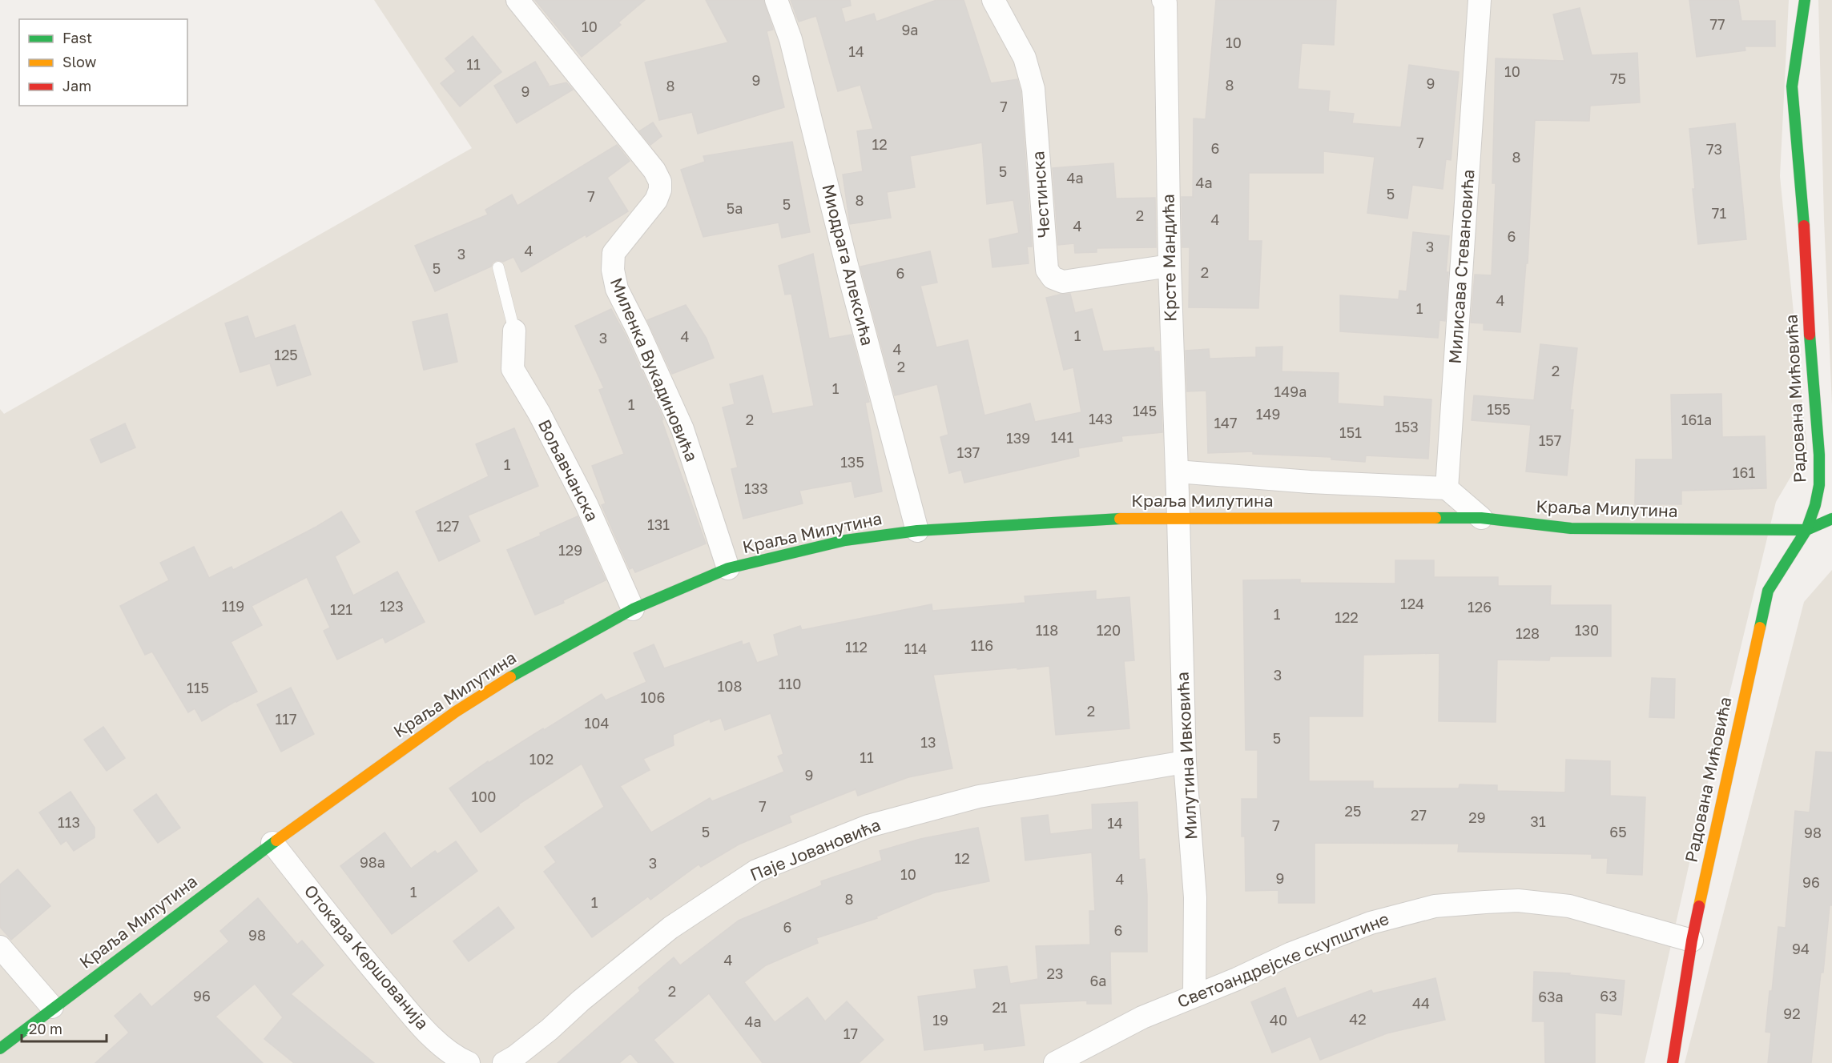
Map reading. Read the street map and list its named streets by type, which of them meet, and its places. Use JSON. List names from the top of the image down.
{
  "streets": {
    "street": [
      "Честинска",
      "Крсте Мандића",
      "Миодрага Алексића",
      "Милисава Стевановића",
      "Миленка Вукадиновића",
      "Радована Мићовића",
      "Вољавчанска",
      "Краља Милутина",
      "Милутина Ивковића",
      "Паје Јовановића",
      "Отокара Кершованија",
      "Светоандрејске скупштине"
    ]
  },
  "crossings": [
    ["Честинска", "Крсте Мандића"],
    ["Крсте Мандића", "Краља Милутина"],
    ["Крсте Мандића", "Милутина Ивковића"],
    ["Миодрага Алексића", "Краља Милутина"],
    ["Миленка Вукадиновића", "Краља Милутина"],
    ["Радована Мићовића", "Краља Милутина"],
    ["Радована Мићовића", "Светоандрејске скупштине"],
    ["Вољавчанска", "Краља Милутина"],
    ["Краља Милутина", "Милутина Ивковића"],
    ["Краља Милутина", "Отокара Кершованија"],
    ["Милутина Ивковића", "Паје Јовановића"],
    ["Милутина Ивковића", "Светоандрејске скупштине"]
  ],
  "house_numbers": [
    "77",
    "10",
    "9a",
    "10",
    "14",
    "11",
    "10",
    "75",
    "9",
    "9",
    "8",
    "8",
    "9",
    "7",
    "7",
    "12",
    "6",
    "73",
    "8",
    "5",
    "4a",
    "4a",
    "5",
    "7",
    "8",
    "5",
    "5a",
    "71",
    "2",
    "4",
    "4",
    "6",
    "3",
    "4",
    "3",
    "5",
    "2",
    "6",
    "4",
    "1",
    "1",
    "4",
    "3",
    "4",
    "125",
    "2",
    "2",
    "1",
    "149a",
    "1",
    "155",
    "145",
    "149",
    "143",
    "2",
    "161a",
    "147",
    "153",
    "151",
    "141",
    "139",
    "157",
    "137",
    "135",
    "1",
    "161",
    "133",
    "131",
    "127",
    "129",
    "124",
    "119",
    "123",
    "126",
    "121",
    "1",
    "122",
    "118",
    "120",
    "130",
    "128",
    "116",
    "112",
    "114",
    "3",
    "110",
    "108",
    "115",
    "106",
    "2",
    "117",
    "104",
    "5",
    "13",
    "11",
    "102",
    "9",
    "100",
    "7",
    "25",
    "27",
    "29",
    "31",
    "113",
    "14",
    "7",
    "5",
    "65",
    "98",
    "12",
    "98a",
    "3",
    "10",
    "9",
    "4",
    "96",
    "1",
    "8",
    "1",
    "6",
    "6",
    "98",
    "94",
    "4",
    "23",
    "6a",
    "2",
    "96",
    "63",
    "63a",
    "44",
    "21",
    "92",
    "42",
    "19",
    "40",
    "4a",
    "17"
  ],
  "legend": ["Fast", "Slow", "Jam"],
  "scale_bar": "20 m"
}
